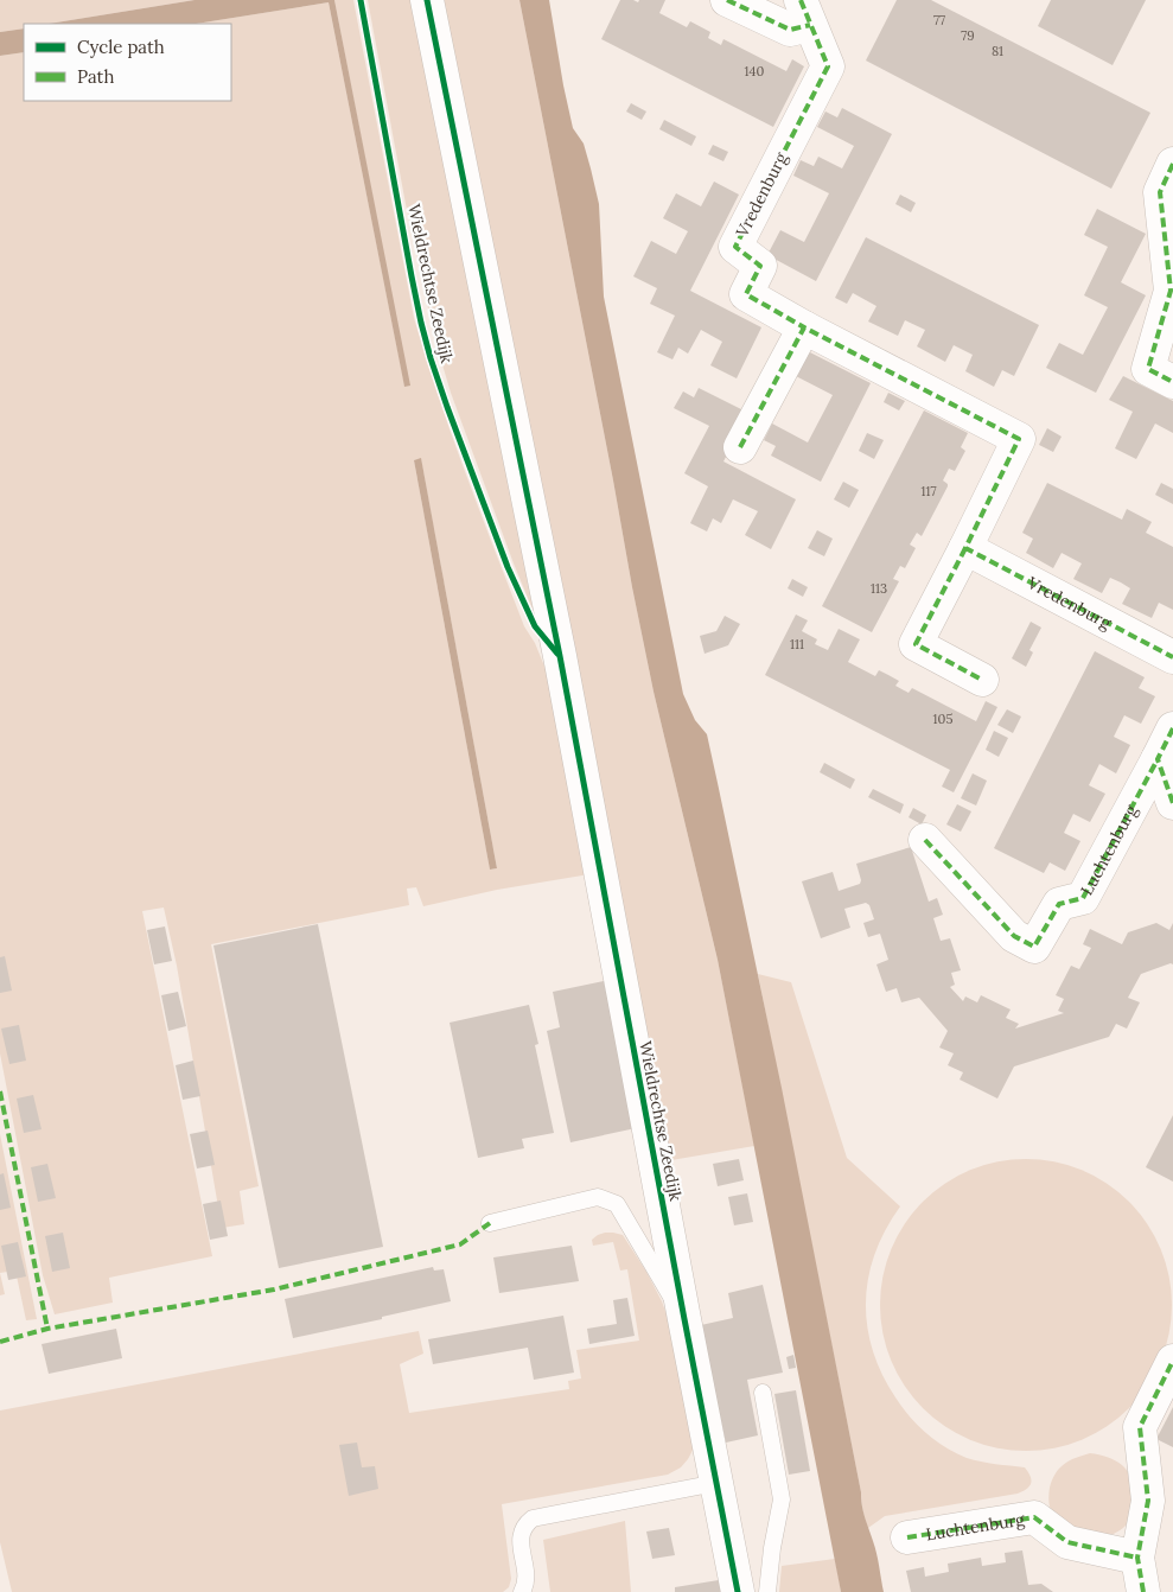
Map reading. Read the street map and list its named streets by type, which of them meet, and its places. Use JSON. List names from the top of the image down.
{
  "streets": {
    "street": ["Vredenburg", "Wieldrechtse Zeedijk", "Luchtenburg"]
  },
  "house_numbers": [
    "77",
    "79",
    "81",
    "140",
    "117",
    "113",
    "111",
    "105"
  ],
  "legend": ["Cycle path", "Path"]
}
